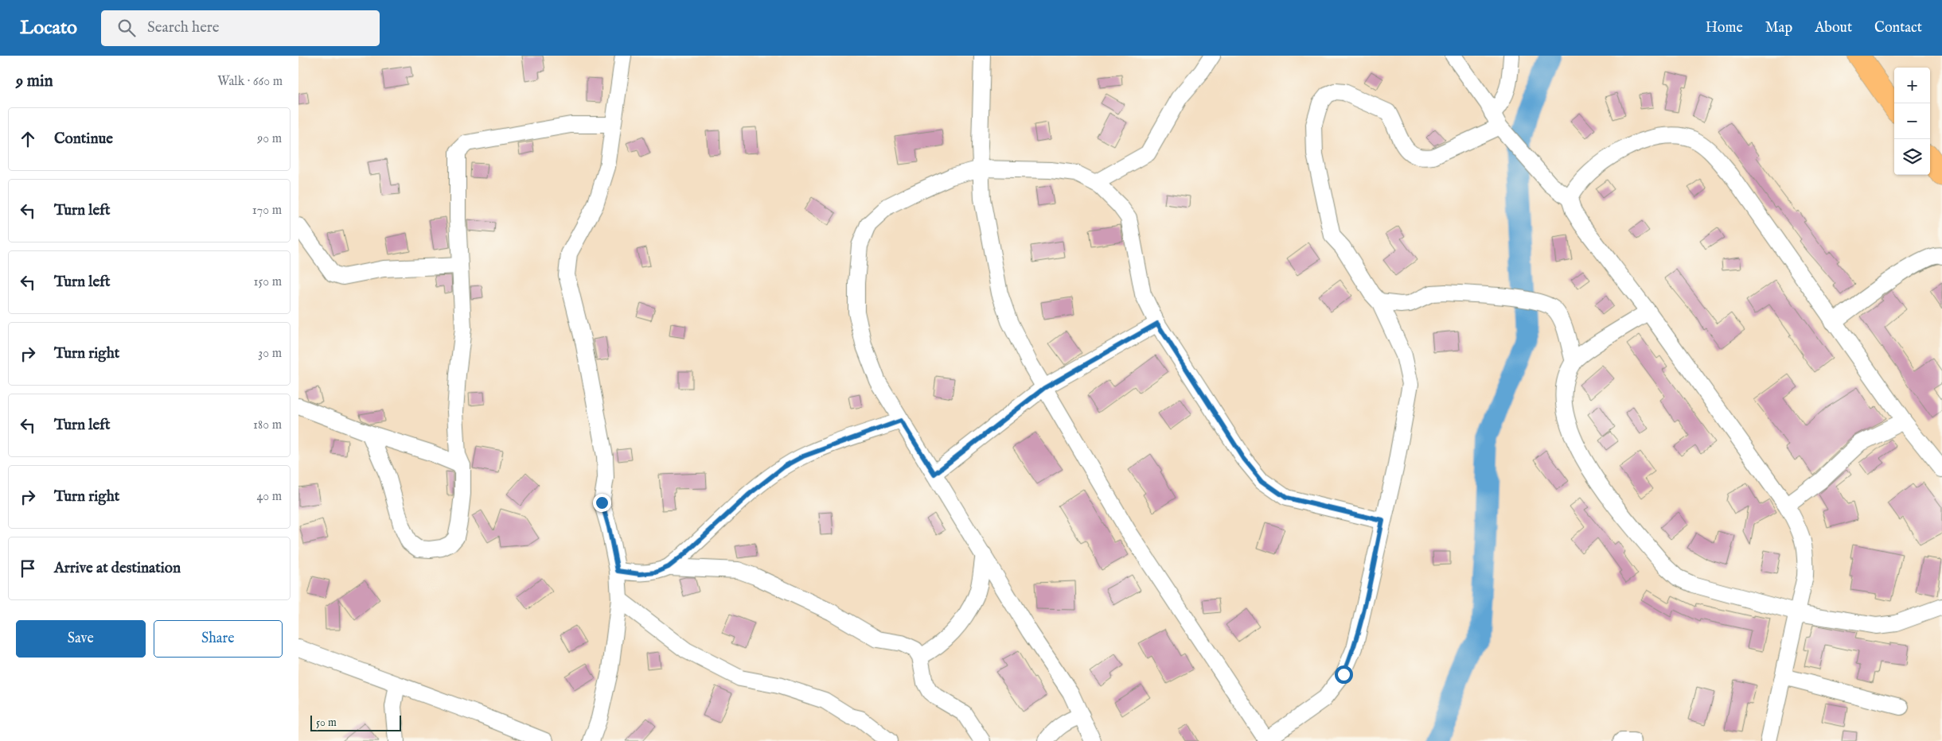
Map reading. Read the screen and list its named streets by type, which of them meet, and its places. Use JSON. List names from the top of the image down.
{
  "scale_bar": "50 m",
  "page": {
    "header": "Locato",
    "search": "Search here",
    "nav": [
      "Home",
      "Map",
      "About",
      "Contact"
    ],
    "heading": ["9 min", "Walk · 660 m"],
    "map_buttons": ["+", "−"],
    "list": [
      ["Continue", "90 m"],
      ["Turn left", "170 m"],
      ["Turn left", "150 m"],
      ["Turn right", "30 m"],
      ["Turn left", "180 m"],
      ["Turn right", "40 m"],
      "Arrive at destination"
    ],
    "buttons": ["Save", "Share"],
    "scale": "50 m"
  }
}
